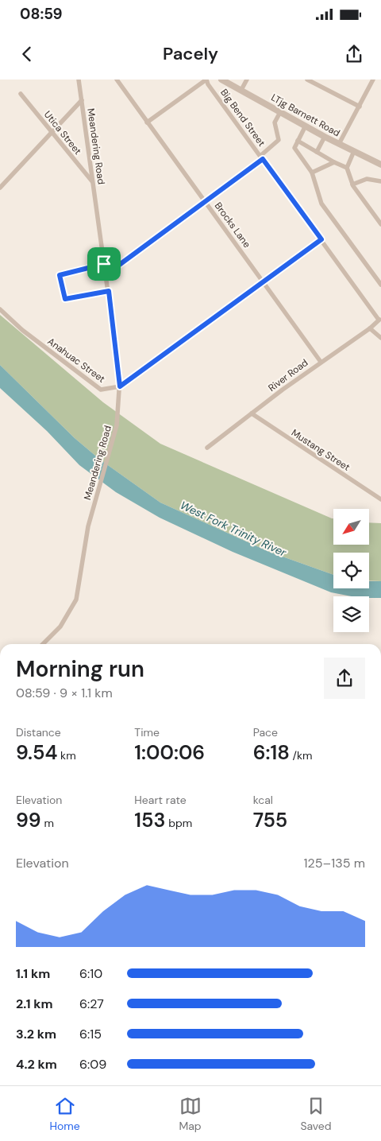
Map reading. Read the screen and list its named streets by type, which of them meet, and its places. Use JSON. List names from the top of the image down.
{
  "streets": {
    "street": [
      "LTjg Barnett Road",
      "Big Bend Street",
      "Utica Street",
      "Meandering Road",
      "Brocks Lane",
      "Anahuac Street",
      "River Road",
      "Mustang Street"
    ]
  },
  "crossings": [
    ["Big Bend Street", "Anahuac Street"],
    ["Big Bend Street", "River Road"],
    ["Utica Street", "Meandering Road"],
    ["Meandering Road", "Anahuac Street"],
    ["Brocks Lane", "Anahuac Street"],
    ["Brocks Lane", "River Road"],
    ["River Road", "Mustang Street"]
  ],
  "water": ["West Fork Trinity River"],
  "north": "bottom left",
  "page": {
    "status": "08:59",
    "header": "Pacely",
    "heading": ["Morning run", "08:59 · 9 × 1.1 km"],
    "stats": [
      ["Distance", "9.54 km"],
      ["Time", "1:00:06"],
      ["Pace", "6:18 /km"],
      ["Elevation", "99 m"],
      ["Heart rate", "153 bpm"],
      ["kcal", "755"]
    ],
    "chart": ["Elevation", "125–135 m"],
    "list": [
      {
        "name": "1.1 km",
        "note": "6:10"
      },
      {
        "name": "2.1 km",
        "note": "6:27"
      },
      {
        "name": "3.2 km",
        "note": "6:15"
      },
      {
        "name": "4.2 km",
        "note": "6:09"
      }
    ],
    "tabs": ["Home", "Map", "Saved"]
  }
}
